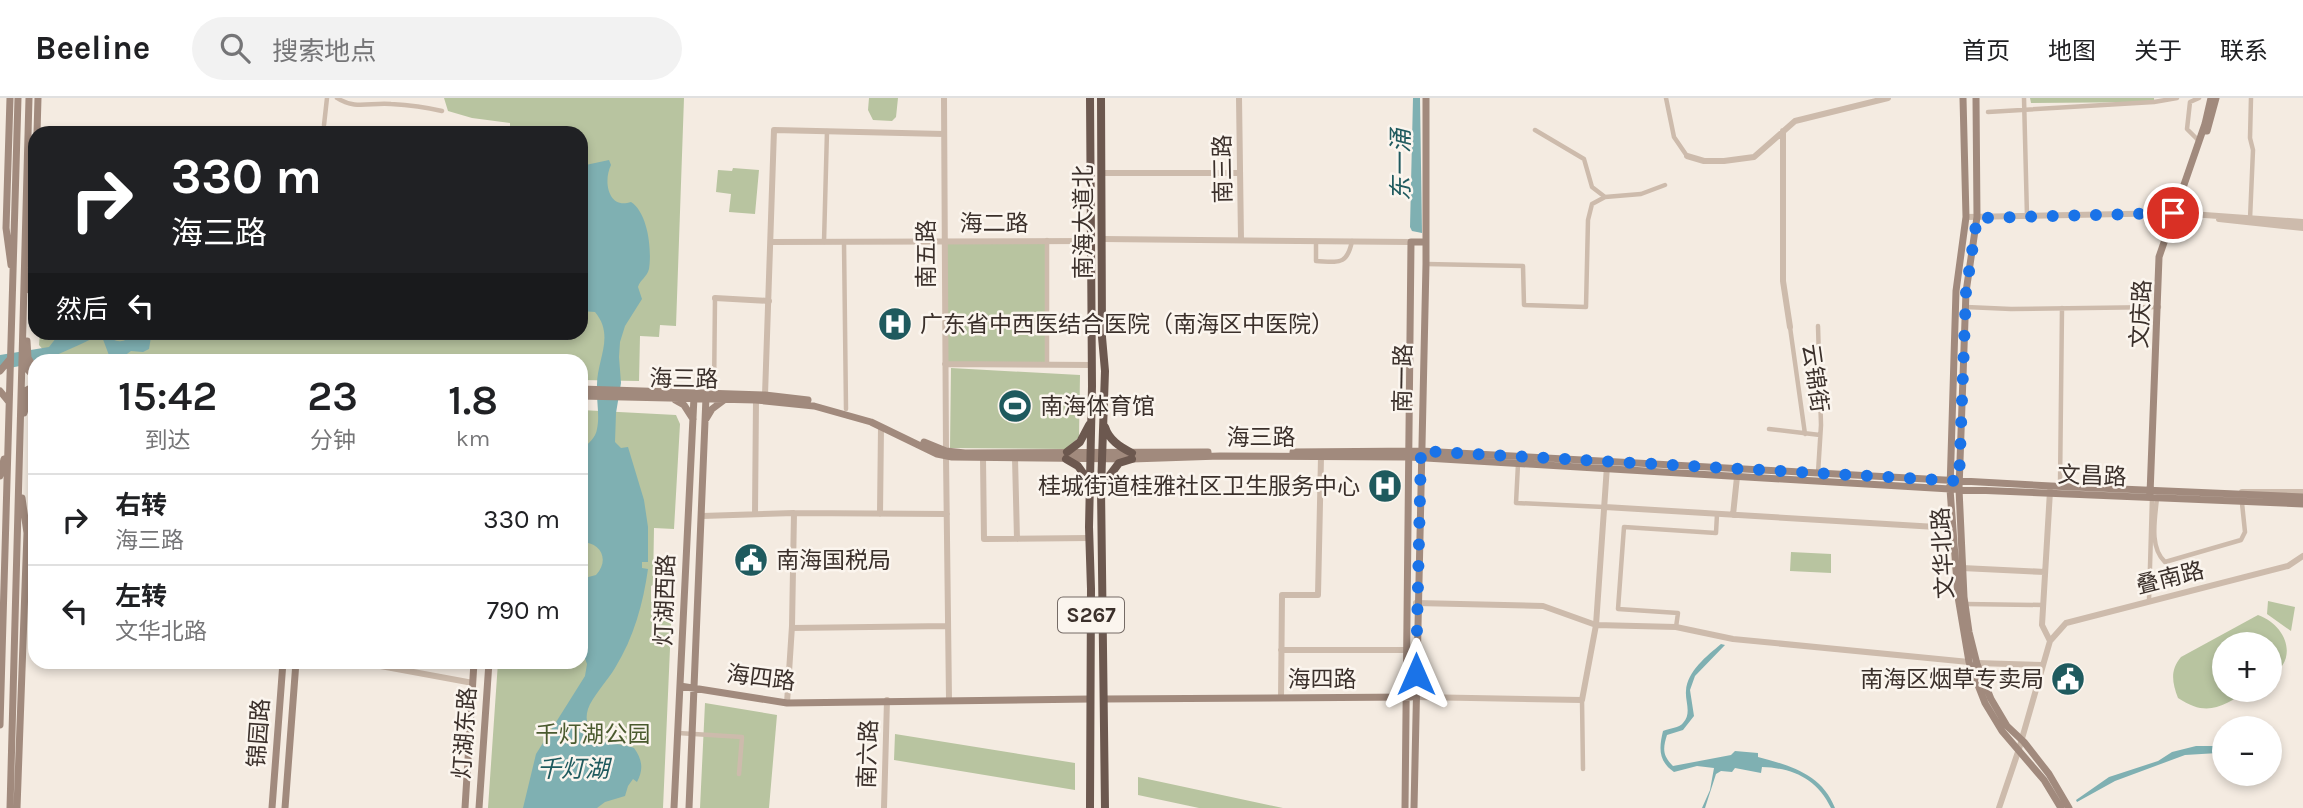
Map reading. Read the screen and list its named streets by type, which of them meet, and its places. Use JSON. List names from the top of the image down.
{
  "streets": {
    "highway": ["南海大道北", "S267"],
    "main road": [
      "文庆路",
      "南一路",
      "海三路",
      "文昌路",
      "文华北路",
      "灯湖西路",
      "海四路",
      "锦园路",
      "灯湖东路"
    ],
    "street": [
      "南三路",
      "海二路",
      "南五路",
      "云锦街",
      "叠南路",
      "南六路"
    ]
  },
  "crossings": [
    ["南海大道北", "海二路"],
    ["南海大道北", "海三路"],
    ["南海大道北", "海四路"],
    ["海二路", "南五路"],
    ["南五路", "海三路"],
    ["南五路", "海四路"],
    ["文庆路", "文昌路"],
    ["南一路", "海三路"],
    ["南一路", "海四路"],
    ["海三路", "文昌路"],
    ["海三路", "文华北路"],
    ["海三路", "灯湖西路"],
    ["文昌路", "文华北路"],
    ["灯湖西路", "海四路"],
    ["海四路", "南六路"]
  ],
  "water": ["东一涌", "千灯湖"],
  "parks": ["千灯湖公园"],
  "places": {
    "hospital": ["广东省中西医结合医院（南海区中医院）", "桂城街道桂雅社区卫生服务中心"],
    "sports": ["南海体育馆"],
    "public building": ["南海国税局", "南海区烟草专卖局"]
  },
  "page": {
    "header": "Beeline",
    "search": "搜索地点",
    "nav": [
      "首页",
      "地图",
      "关于",
      "联系"
    ],
    "turn": ["330 m", "海三路"],
    "then": "然后",
    "eta": [
      "15:42",
      "到达",
      "23",
      "分钟",
      "1.8",
      "km"
    ],
    "list": [
      {
        "name": "右转",
        "note": "海三路",
        "value": "330 m"
      },
      {
        "name": "左转",
        "note": "文华北路",
        "value": "790 m"
      }
    ],
    "map_buttons": ["+", "−"]
  }
}
